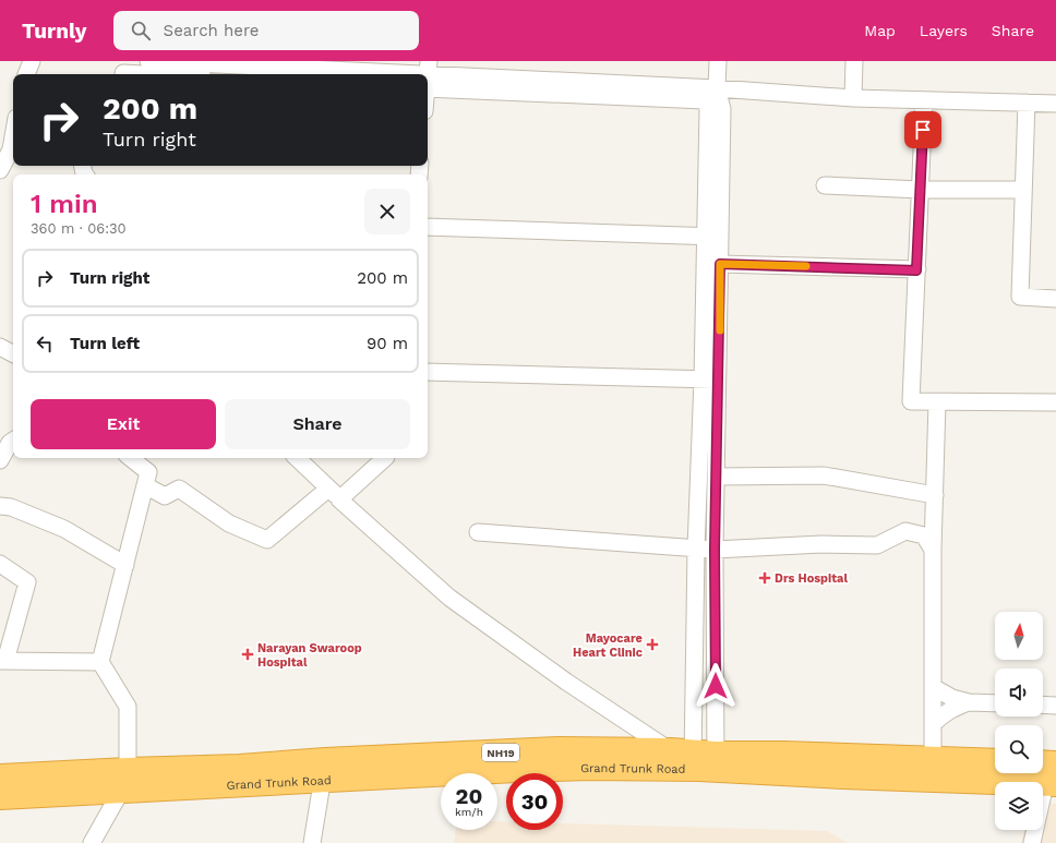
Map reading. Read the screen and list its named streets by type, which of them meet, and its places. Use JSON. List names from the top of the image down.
{
  "streets": {
    "highway": ["NH19", "Grand Trunk Road"]
  },
  "places": {
    "health": ["Drs Hospital", "Mayocare Heart Clinic", "Narayan Swaroop Hospital"]
  },
  "north": "top",
  "page": {
    "header": "Turnly",
    "search": "Search here",
    "nav": ["Map", "Layers", "Share"],
    "turn": ["200 m", "Turn right"],
    "heading": ["1 min", "360 m · 06:30"],
    "list": [
      {
        "name": "Turn right",
        "value": "200 m"
      },
      {
        "name": "Turn left",
        "value": "90 m"
      }
    ],
    "buttons": ["Exit", "Share"],
    "speed": "20 km/h",
    "limit": "30"
  }
}
